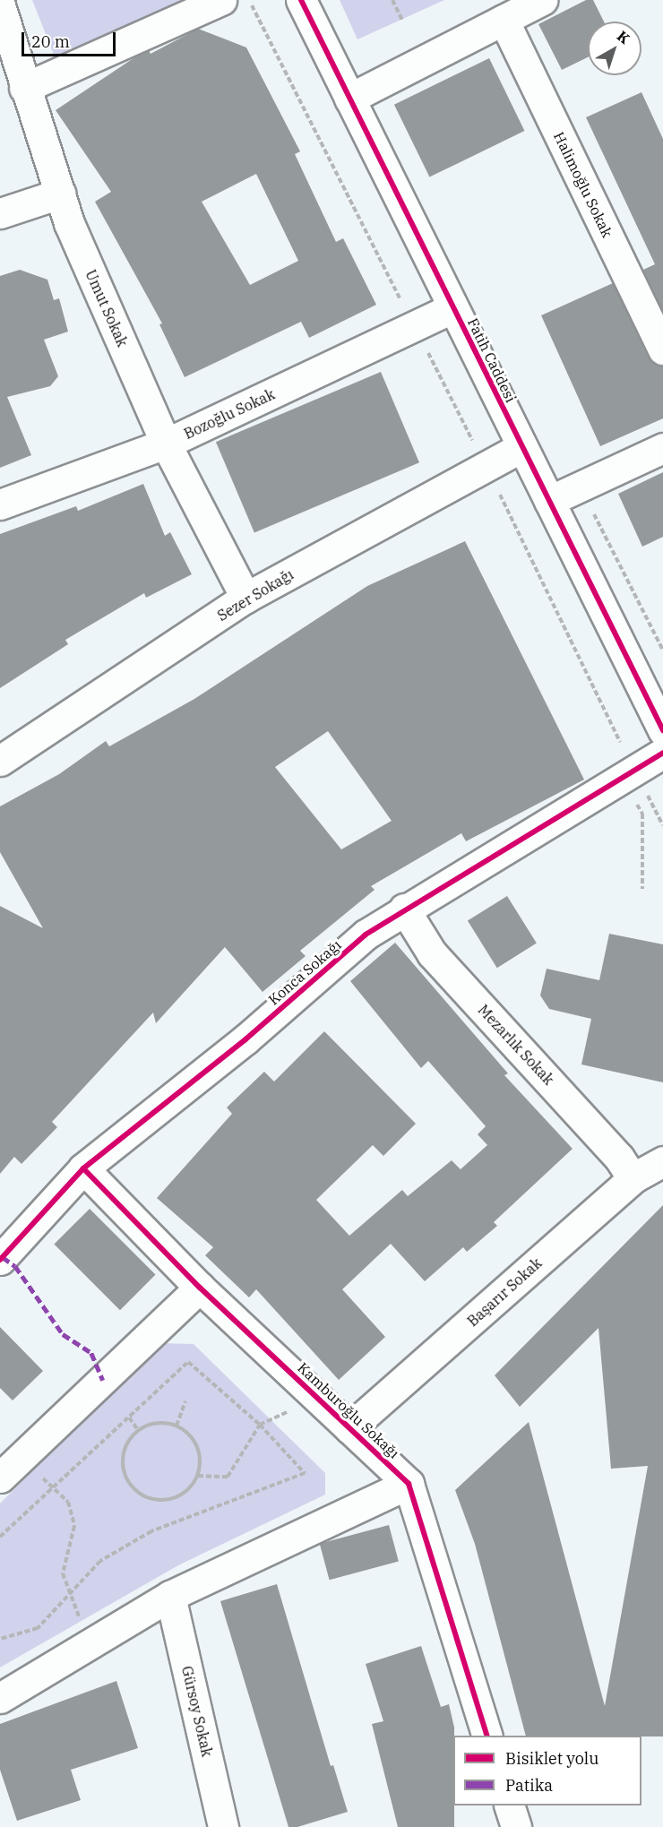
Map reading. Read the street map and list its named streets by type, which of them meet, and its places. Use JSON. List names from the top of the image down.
{
  "streets": {
    "street": [
      "Halimoğlu Sokak",
      "Umut Sokak",
      "Fatih Caddesi",
      "Bozoğlu Sokak",
      "Sezer Sokağı",
      "Konca Sokağı",
      "Mezarlık Sokak",
      "Başarır Sokak",
      "Kamburoğlu Sokağı",
      "Gürsoy Sokak"
    ]
  },
  "crossings": [
    ["Umut Sokak", "Bozoğlu Sokak"],
    ["Umut Sokak", "Sezer Sokağı"],
    ["Fatih Caddesi", "Bozoğlu Sokak"],
    ["Fatih Caddesi", "Sezer Sokağı"],
    ["Konca Sokağı", "Mezarlık Sokak"],
    ["Konca Sokağı", "Kamburoğlu Sokağı"],
    ["Mezarlık Sokak", "Başarır Sokak"],
    ["Başarır Sokak", "Kamburoğlu Sokağı"]
  ],
  "legend": ["Bisiklet yolu", "Patika"],
  "scale_bar": "20 m",
  "north": "top right"
}
